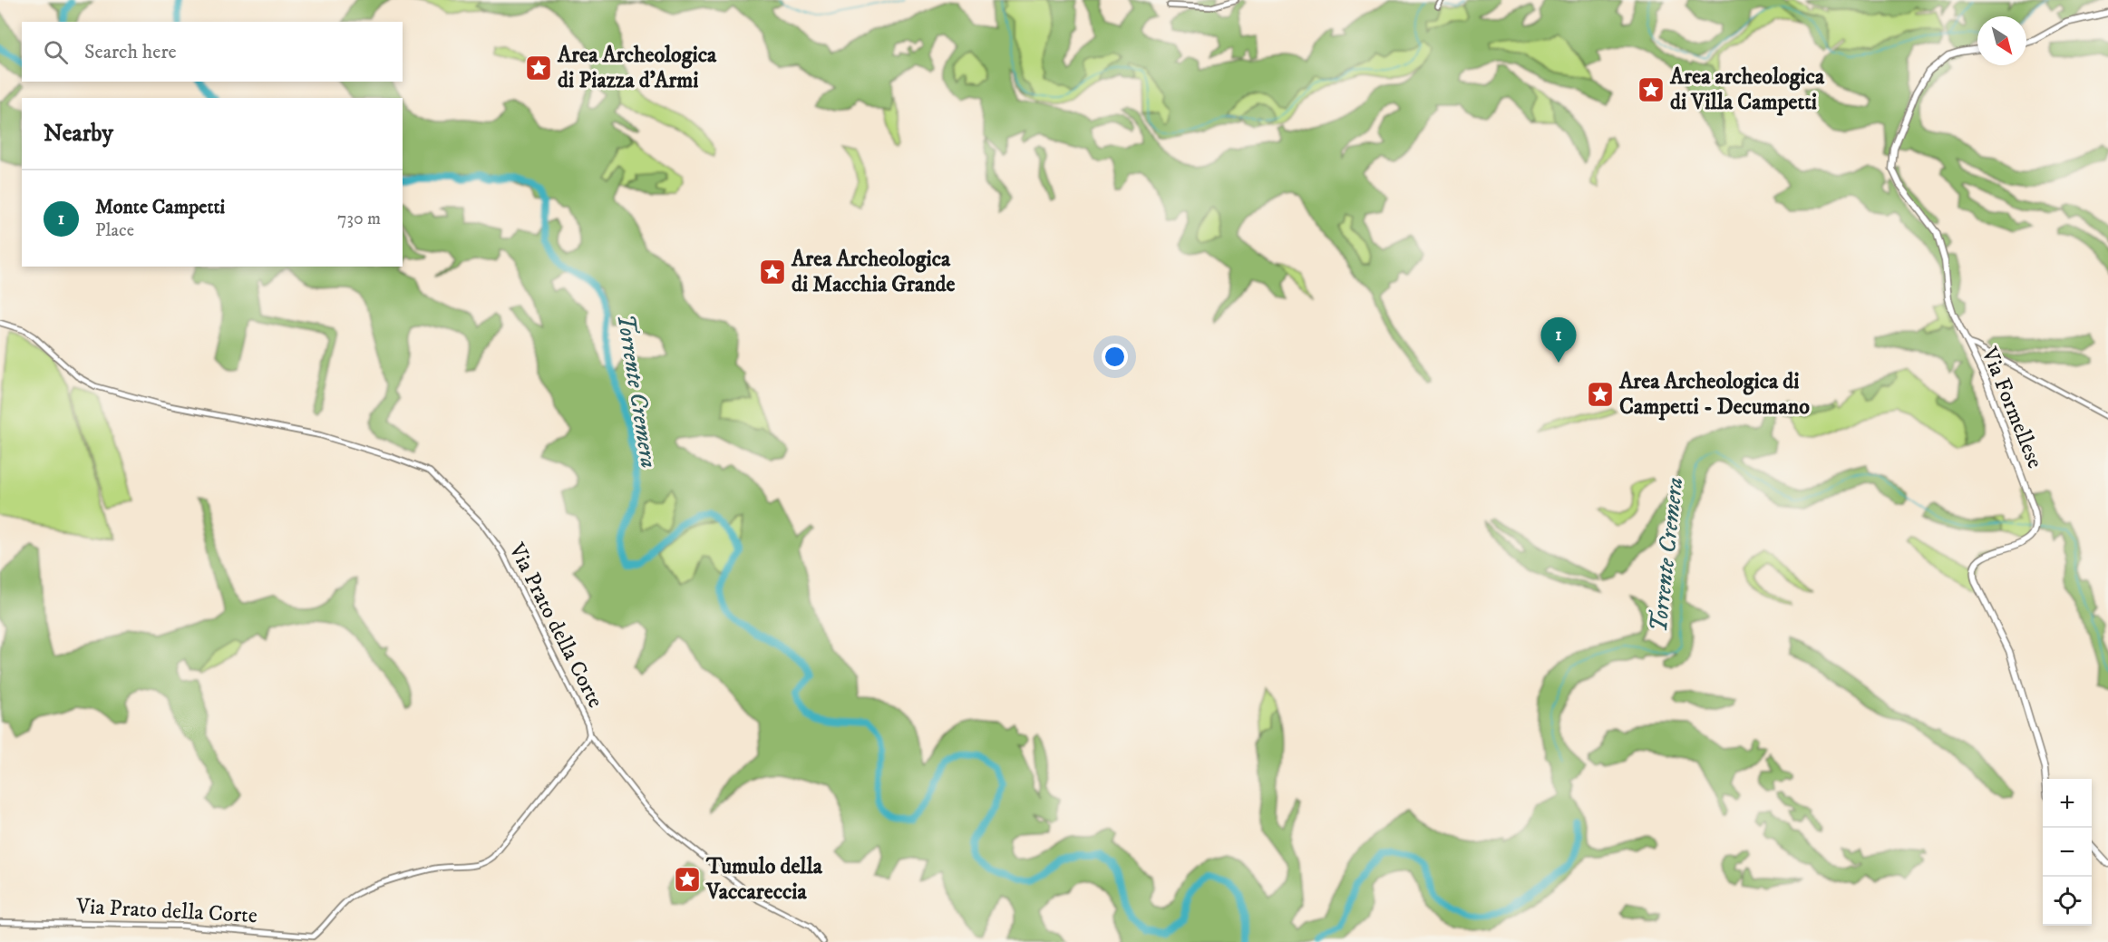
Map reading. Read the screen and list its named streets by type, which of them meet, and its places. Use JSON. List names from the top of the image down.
{
  "streets": {
    "street": ["Via Formellese", "Via Prato della Corte"]
  },
  "water": ["Torrente Cremera"],
  "places": {
    "place": [
      "Area Archeologica di Piazza d'Armi",
      "Area archeologica di Villa Campetti",
      "Area Archeologica di Macchia Grande",
      "Area Archeologica di Campetti - Decumano",
      "Tumulo della Vaccareccia"
    ]
  },
  "north": "bottom right",
  "page": {
    "search": "Search here",
    "heading": "Nearby",
    "list": [
      {
        "mark": "1",
        "name": "Monte Campetti",
        "note": "Place",
        "value": "730 m"
      }
    ],
    "pins": "1",
    "map_buttons": ["+", "−"]
  }
}
